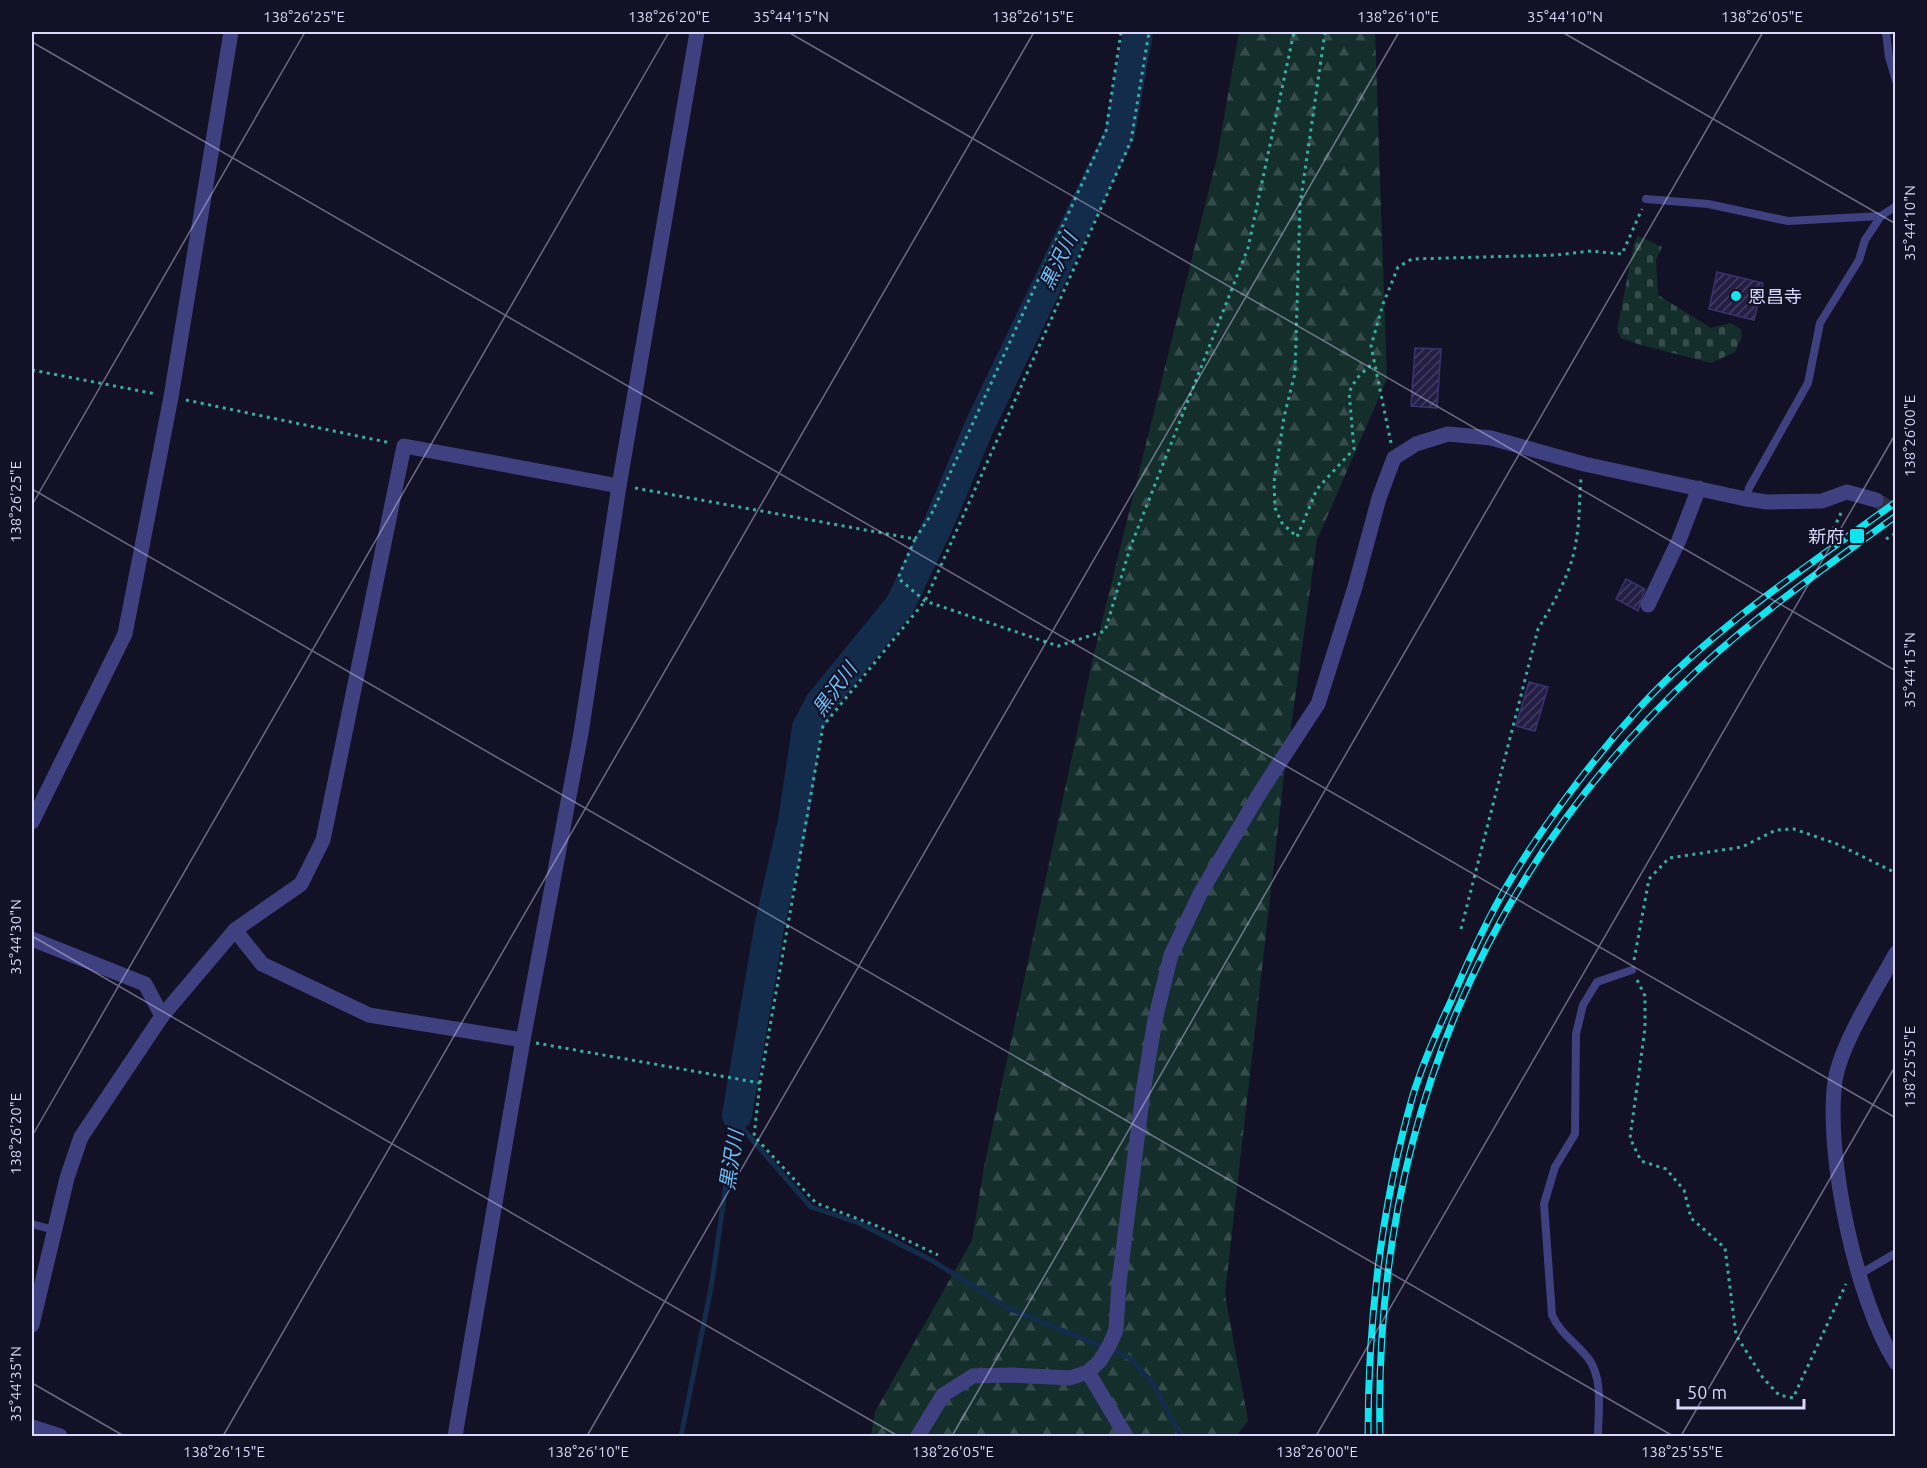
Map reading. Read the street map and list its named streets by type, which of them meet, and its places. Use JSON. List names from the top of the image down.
{
  "water": ["黒沢川"],
  "places": {
    "other": ["恩昌寺"],
    "transit": ["新府"]
  },
  "scale_bar": "50 m",
  "coordinates": [
    "138°26'25\"E",
    "138°26'20\"E",
    "35°44'15\"N",
    "138°26'15\"E",
    "138°26'10\"E",
    "35°44'10\"N",
    "138°26'05\"E",
    "138°26'00\"E",
    "35°44'30\"N",
    "138°25'55\"E",
    "35°44'35\"N"
  ]
}
